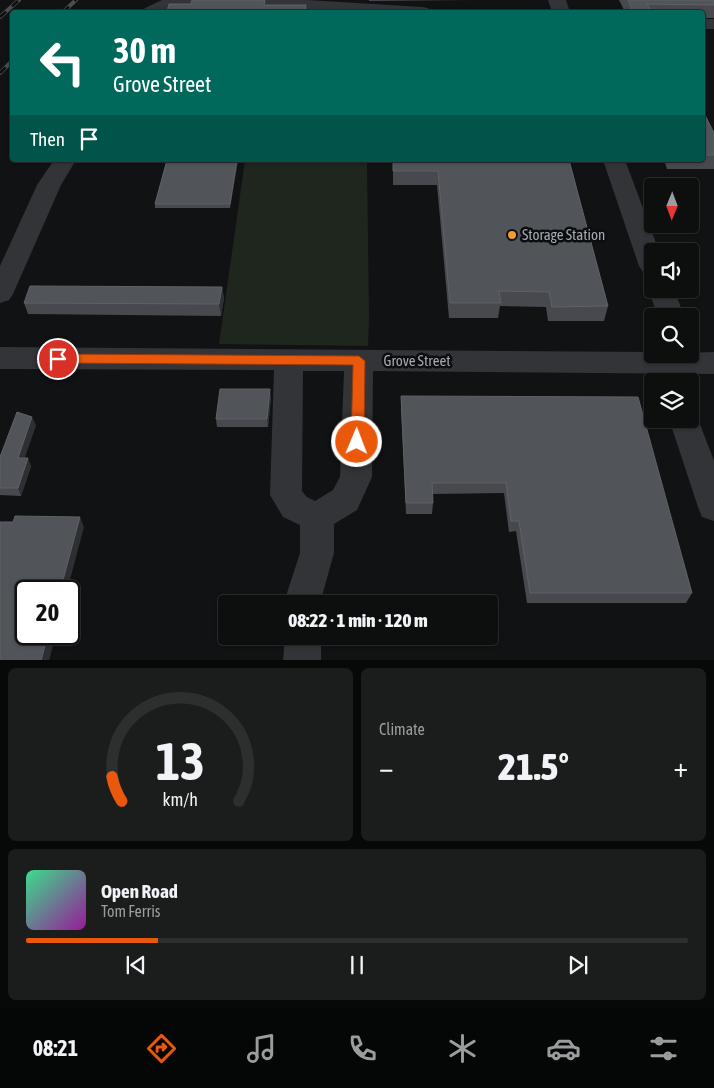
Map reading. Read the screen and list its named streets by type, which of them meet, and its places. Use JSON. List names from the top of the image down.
{
  "streets": {
    "street": ["Grove Street"]
  },
  "places": ["Storage Station"],
  "north": "bottom",
  "page": {
    "turn": ["30 m", "Grove Street"],
    "then": "Then",
    "limit": "20",
    "trip": "08:22 · 1 min · 120 m",
    "tile": "Climate",
    "heat": ["−", "21.5°", "+"],
    "song": ["Open Road", "Tom Ferris"],
    "tabs": "08:21",
    "gauge": ["13", "km/h"]
  }
}
